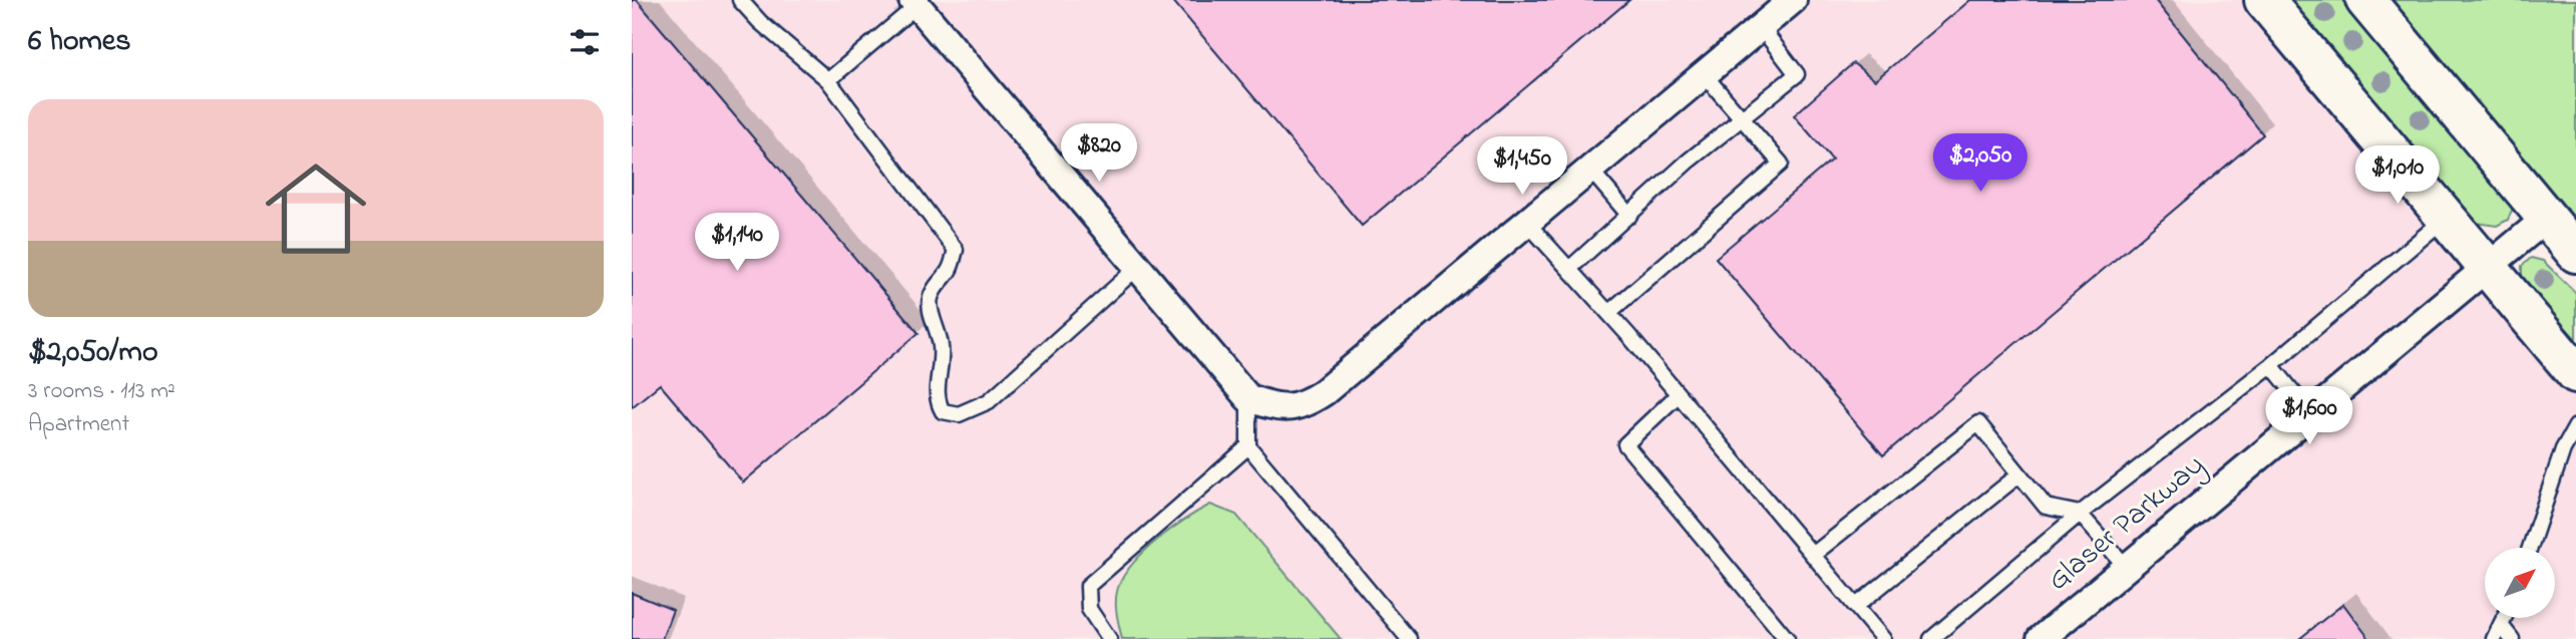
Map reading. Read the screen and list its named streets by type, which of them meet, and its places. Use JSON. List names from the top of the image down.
{
  "streets": {
    "street": ["Glaser Parkway"]
  },
  "north": "top right",
  "page": {
    "heading": "6 homes",
    "list": [
      {
        "name": "$2,050/mo",
        "note": "3 rooms · 113 m² · Apartment"
      }
    ],
    "price": [
      "$820",
      "$2,050",
      "$1,450",
      "$1,010",
      "$1,140",
      "$1,600"
    ]
  }
}
